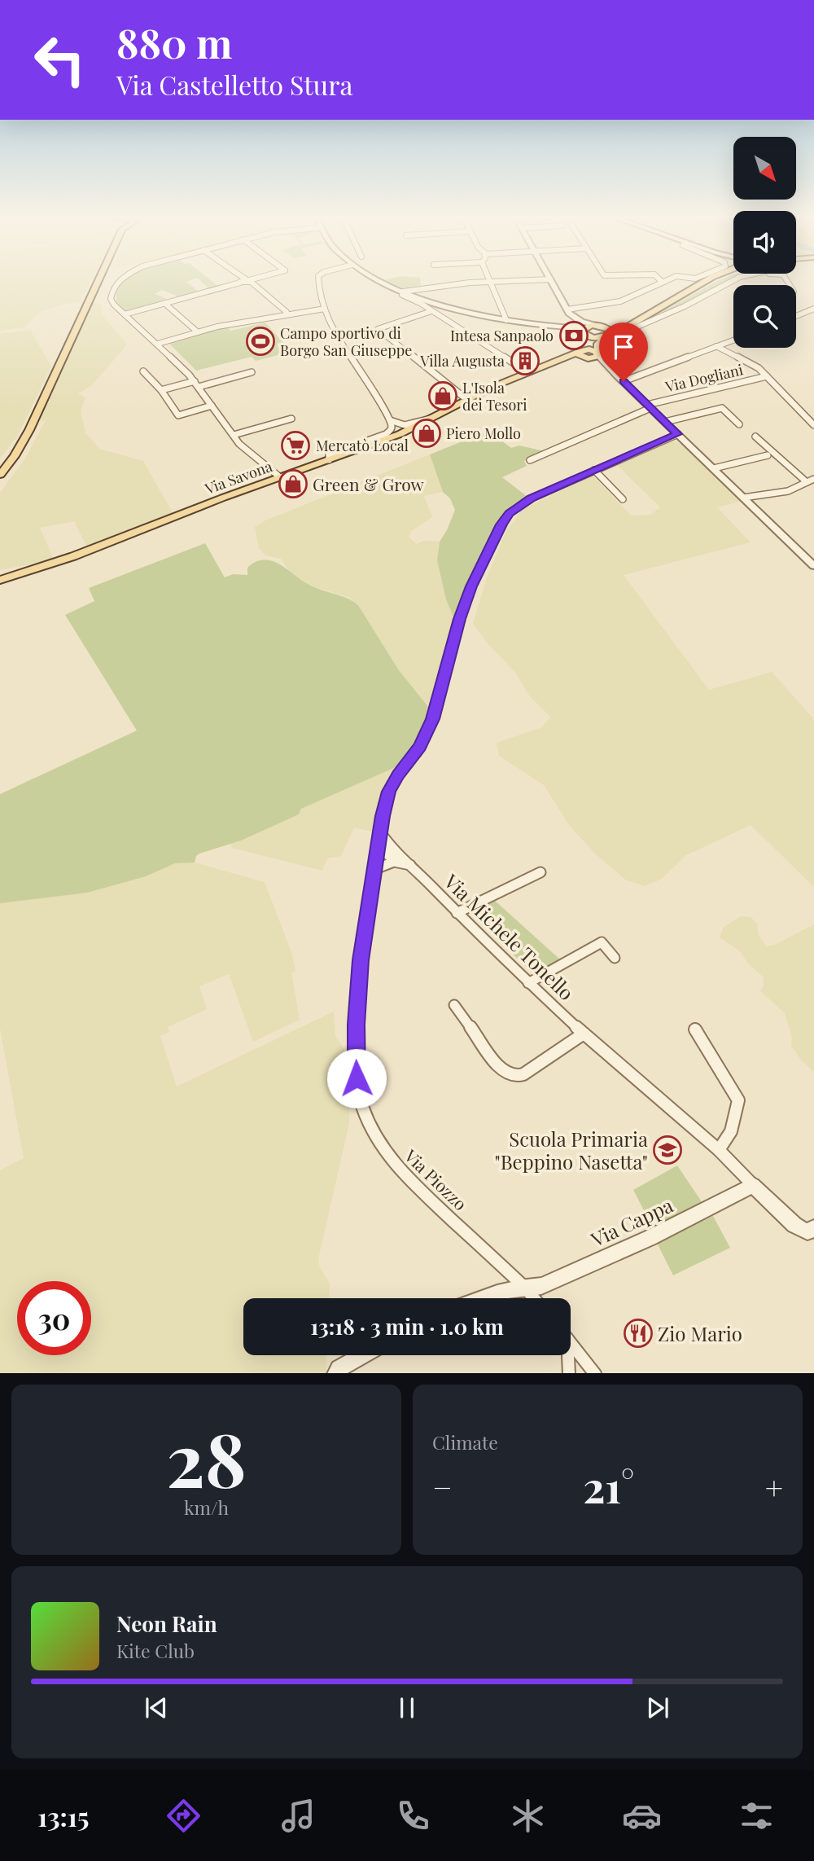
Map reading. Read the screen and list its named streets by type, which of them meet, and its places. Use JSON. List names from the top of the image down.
{
  "streets": {
    "main road": ["Via Savona"],
    "street": [
      "Via Dogliani",
      "Via Michele Tonello",
      "Via Piozzo",
      "Via Cappa"
    ]
  },
  "crossings": [
    ["Via Michele Tonello", "Via Piozzo"],
    ["Via Michele Tonello", "Via Cappa"],
    ["Via Piozzo", "Via Cappa"]
  ],
  "places": {
    "bank": ["Intesa Sanpaolo"],
    "sports": ["Campo sportivo di Borgo San Giuseppe"],
    "building": ["Villa Augusta"],
    "shop": ["L'Isola dei Tesori", "Piero Mollo", "Green & Grow"],
    "supermarket": ["Mercatò Local"],
    "school or university": ["Scuola Primaria \"Beppino Nasetta\""],
    "restaurant": ["Zio Mario"]
  },
  "north": "bottom right",
  "page": {
    "turn": ["880 m", "Via Castelletto Stura"],
    "limit": "30",
    "trip": "13:18 · 3 min · 1.0 km",
    "tile": [
      ["28", "km/h"],
      "Climate"
    ],
    "heat": ["−", "21°", "+"],
    "song": ["Neon Rain", "Kite Club"],
    "tabs": "13:15"
  }
}
